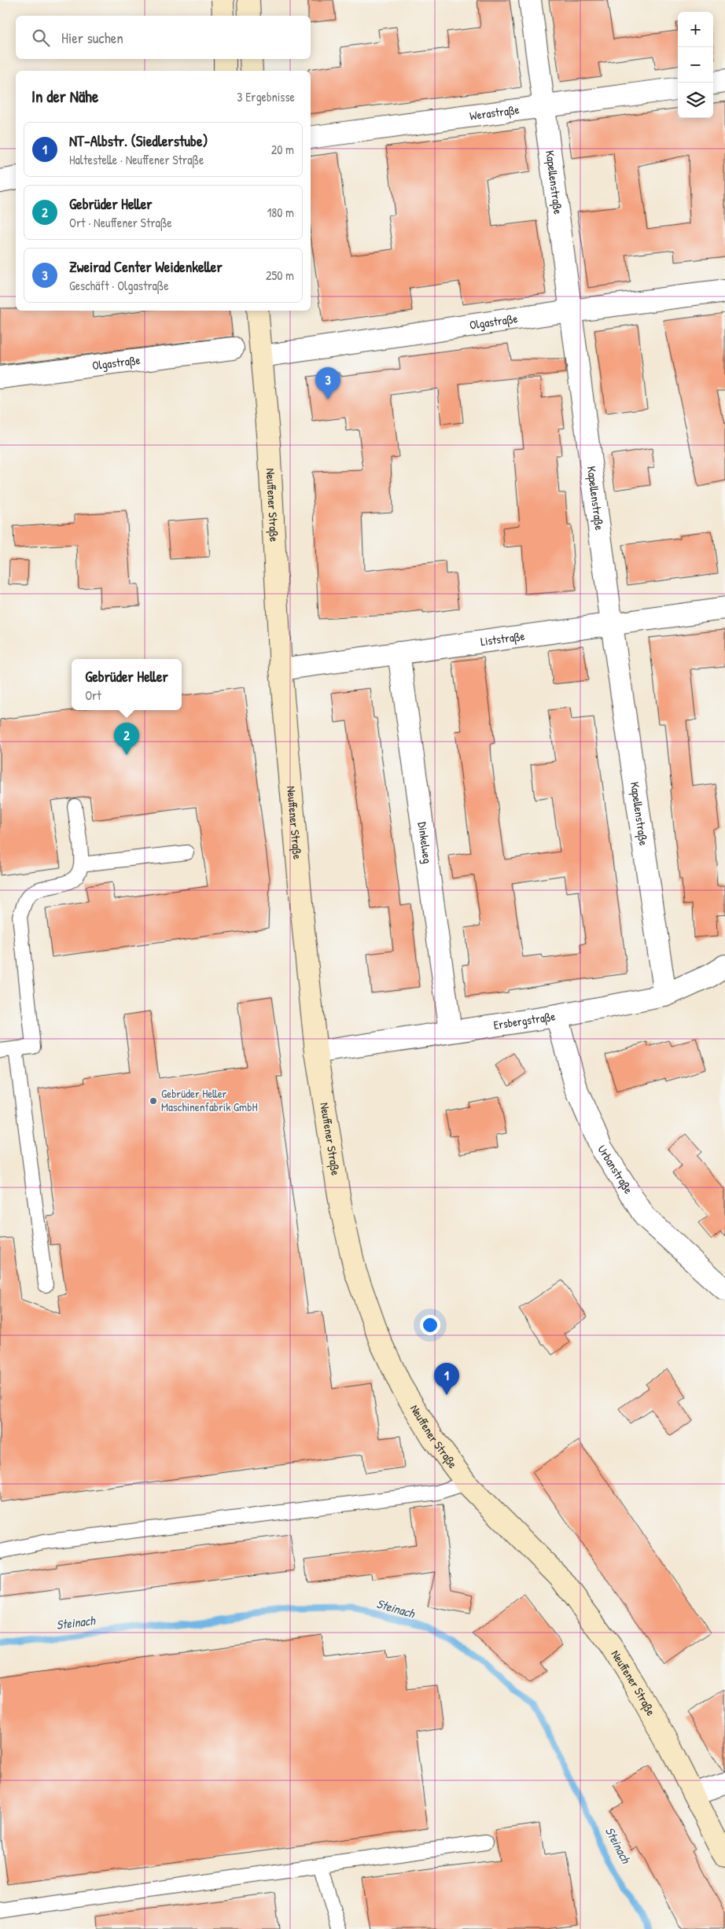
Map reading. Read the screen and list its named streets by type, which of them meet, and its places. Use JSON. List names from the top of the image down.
{
  "streets": {
    "main road": ["Neuffener Straße"],
    "street": [
      "Werastraße",
      "Kapellenstraße",
      "Olgastraße",
      "Liststraße",
      "Dinkelweg",
      "Ersbergstraße",
      "Urbanstraße"
    ]
  },
  "crossings": [
    ["Werastraße", "Kapellenstraße"],
    ["Kapellenstraße", "Olgastraße"],
    ["Kapellenstraße", "Liststraße"],
    ["Kapellenstraße", "Ersbergstraße"],
    ["Olgastraße", "Neuffener Straße"],
    ["Neuffener Straße", "Liststraße"],
    ["Neuffener Straße", "Ersbergstraße"],
    ["Liststraße", "Dinkelweg"],
    ["Dinkelweg", "Ersbergstraße"],
    ["Ersbergstraße", "Urbanstraße"]
  ],
  "water": ["Steinach"],
  "places": ["Gebrüder Heller Maschinenfabrik GmbH"],
  "page": {
    "map_buttons": ["+", "−"],
    "search": "Hier suchen",
    "heading": ["In der Nähe", "3 Ergebnisse"],
    "list": [
      {
        "mark": "1",
        "name": "NT-Albstr. (Siedlerstube)",
        "note": "Haltestelle · Neuffener Straße",
        "value": "20 m"
      },
      {
        "mark": "2",
        "name": "Gebrüder Heller",
        "note": "Ort · Neuffener Straße",
        "value": "180 m"
      },
      {
        "mark": "3",
        "name": "Zweirad Center Weidenkeller",
        "note": "Geschäft · Olgastraße",
        "value": "250 m"
      }
    ],
    "pins": ["3", "2", "1"],
    "popup": ["Gebrüder Heller", "Ort"]
  }
}
